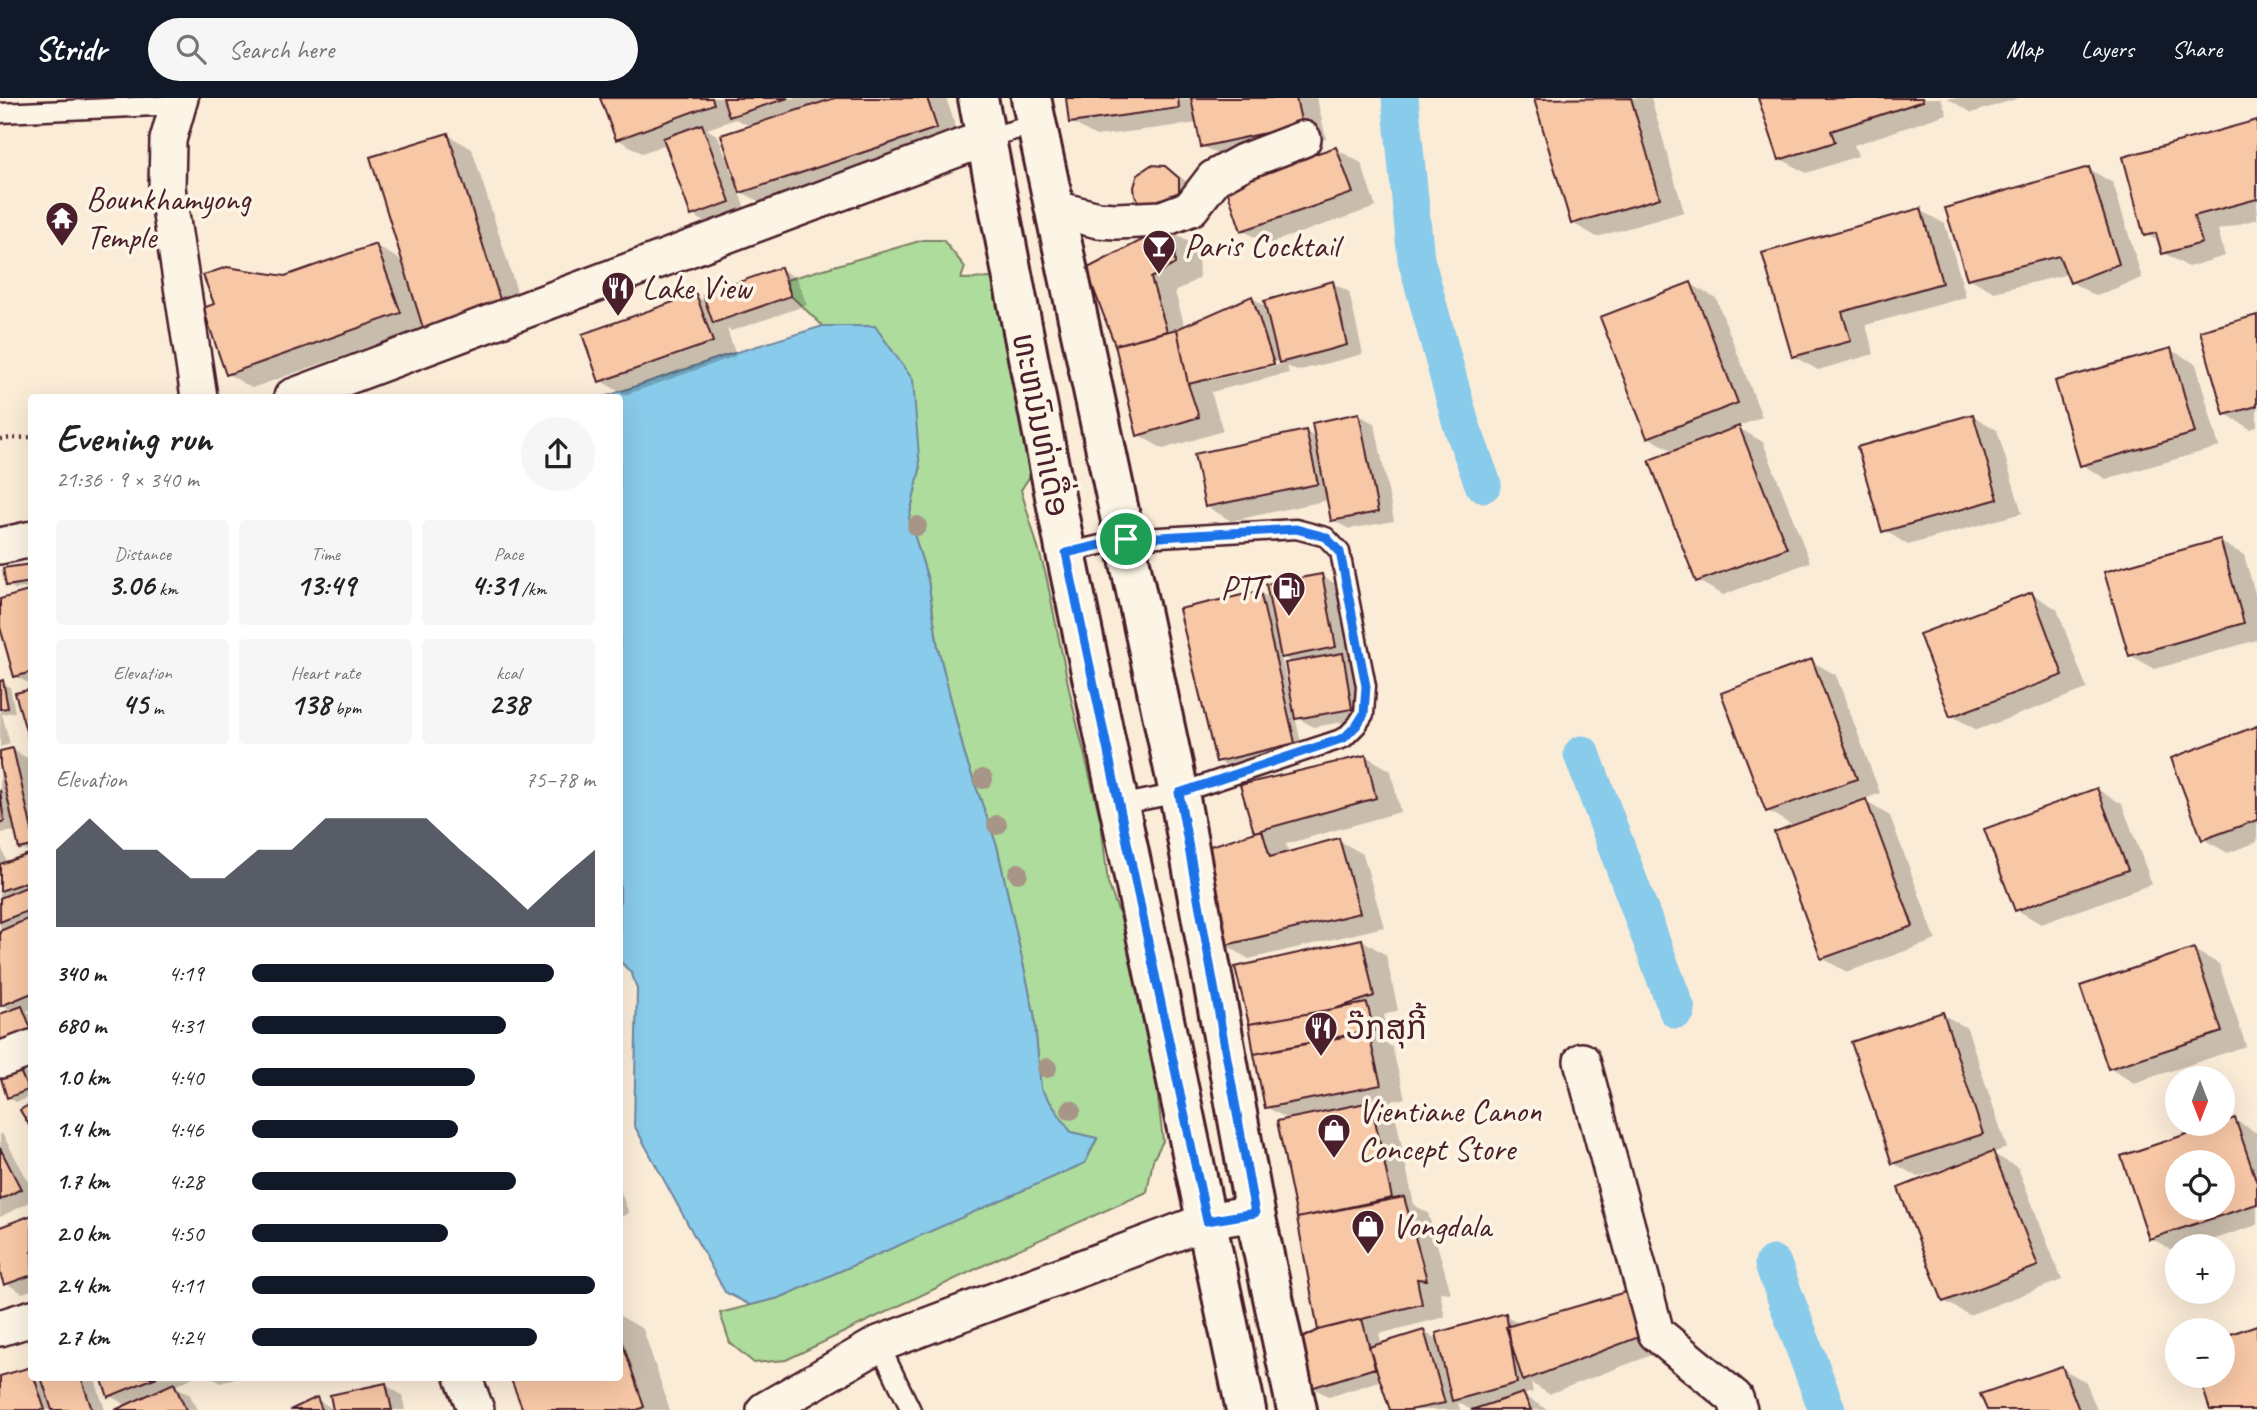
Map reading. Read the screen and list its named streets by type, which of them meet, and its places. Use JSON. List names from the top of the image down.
{
  "streets": {
    "main road": ["ທະຫນົນທ່າເດື່ອ"]
  },
  "places": {
    "temple": ["Bounkhamyong Temple"],
    "bar": ["Paris Cocktail"],
    "restaurant": ["Lake View", "ວ໊ກສຸກີ້"],
    "fuel station": ["PTT"],
    "shop": ["Vientiane Canon Concept Store", "Vongdala"]
  },
  "north": "bottom",
  "page": {
    "header": "Stridr",
    "search": "Search here",
    "nav": ["Map", "Layers", "Share"],
    "heading": ["Evening run", "21:36 · 9 × 340 m"],
    "stats": [
      ["Distance", "3.06 km"],
      ["Time", "13:49"],
      ["Pace", "4:31 /km"],
      ["Elevation", "45 m"],
      ["Heart rate", "138 bpm"],
      ["kcal", "238"]
    ],
    "chart": ["Elevation", "75–78 m"],
    "list": [
      {
        "name": "340 m",
        "note": "4:19"
      },
      {
        "name": "680 m",
        "note": "4:31"
      },
      {
        "name": "1.0 km",
        "note": "4:40"
      },
      {
        "name": "1.4 km",
        "note": "4:46"
      },
      {
        "name": "1.7 km",
        "note": "4:28"
      },
      {
        "name": "2.0 km",
        "note": "4:50"
      },
      {
        "name": "2.4 km",
        "note": "4:11"
      },
      {
        "name": "2.7 km",
        "note": "4:24"
      }
    ],
    "map_buttons": ["+", "−"]
  }
}
